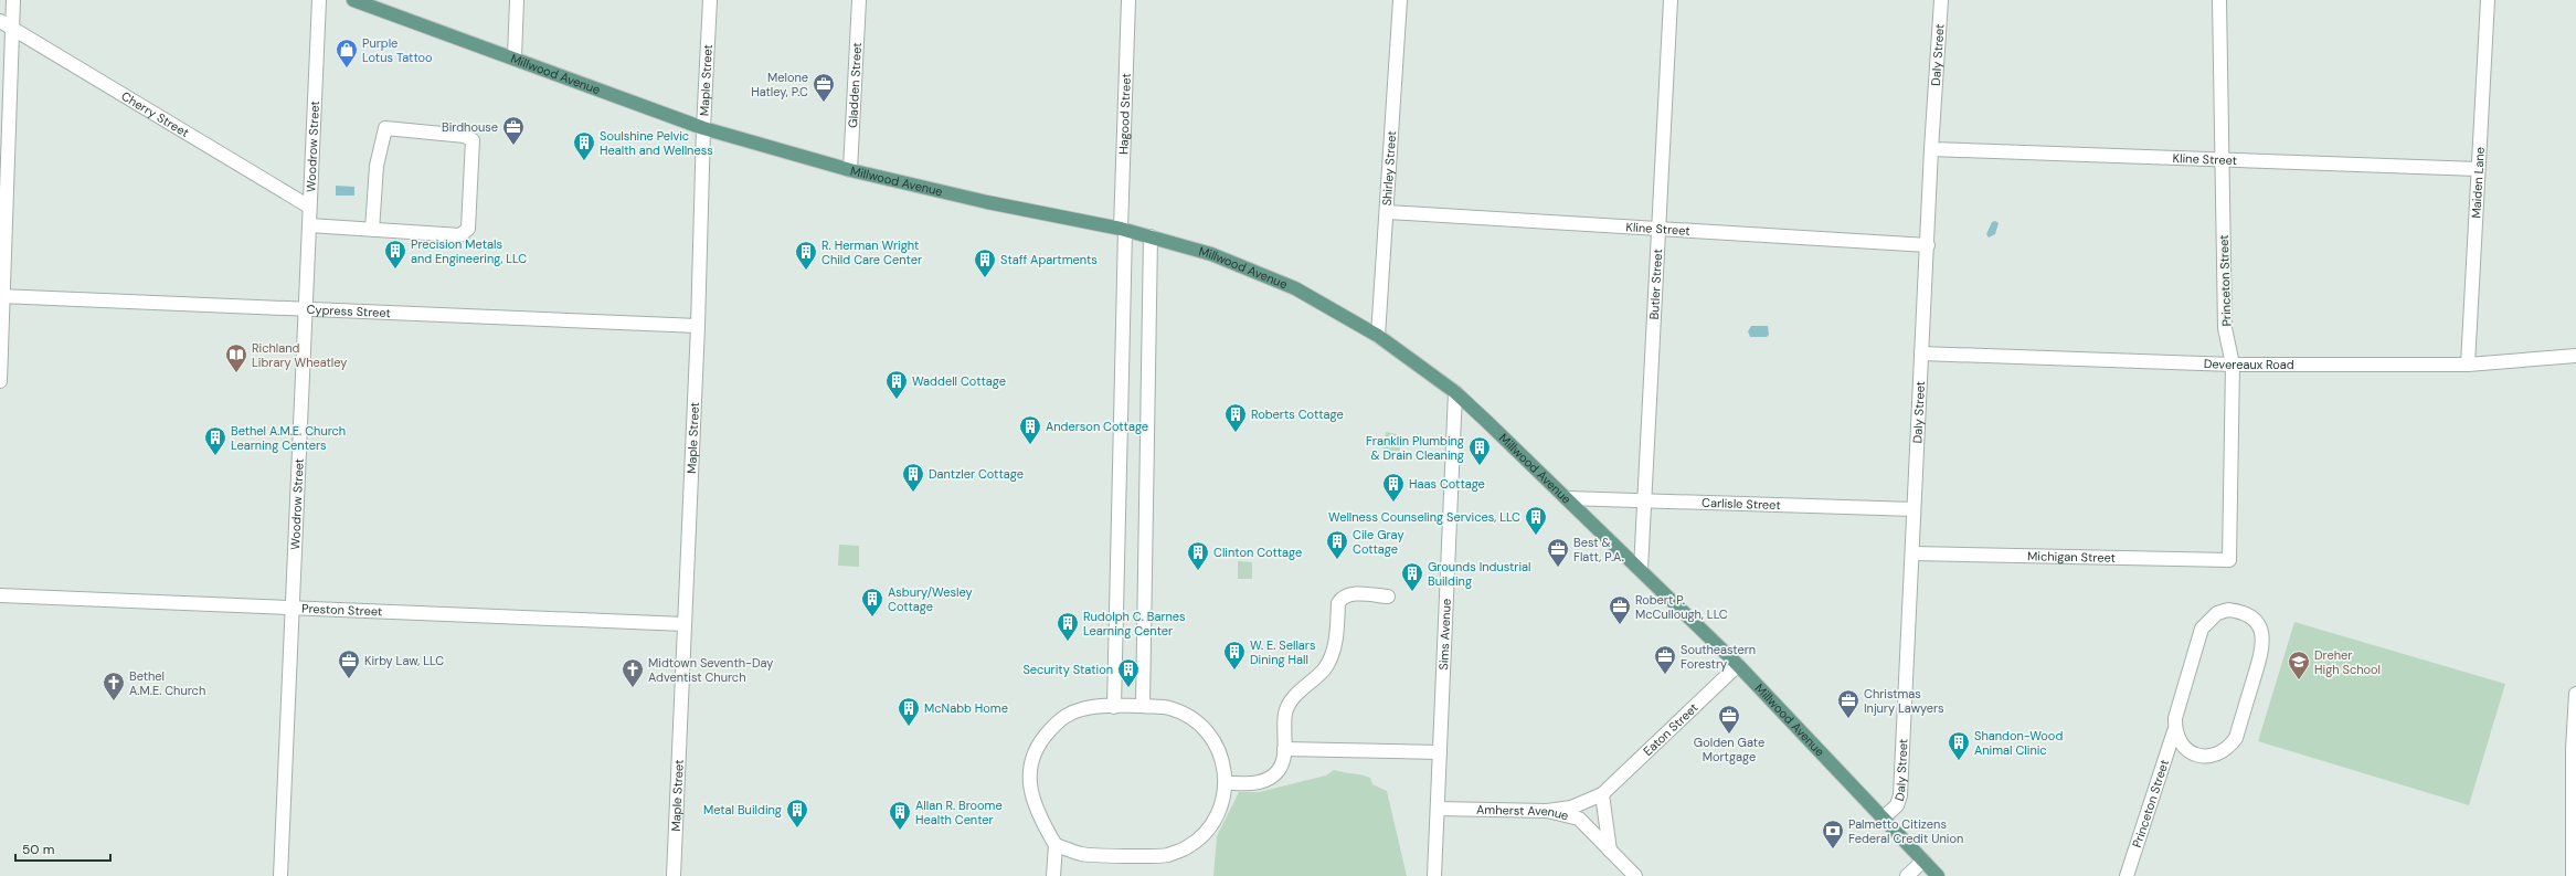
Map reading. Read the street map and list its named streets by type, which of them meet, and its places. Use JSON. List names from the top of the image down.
{
  "streets": {
    "main road": ["Millwood Avenue"],
    "street": [
      "Daly Street",
      "Maple Street",
      "Gladden Street",
      "Cherry Street",
      "Hagood Street",
      "Woodrow Street",
      "Kline Street",
      "Shirley Street",
      "Maiden Lane",
      "Princeton Street",
      "Butler Street",
      "Cypress Street",
      "Devereaux Road",
      "Carlisle Street",
      "Michigan Street",
      "Preston Street",
      "Sims Avenue",
      "Eaton Street",
      "Amherst Avenue"
    ]
  },
  "crossings": [
    ["Daly Street", "Millwood Avenue"],
    ["Daly Street", "Kline Street"],
    ["Daly Street", "Devereaux Road"],
    ["Daly Street", "Carlisle Street"],
    ["Daly Street", "Michigan Street"],
    ["Millwood Avenue", "Maple Street"],
    ["Millwood Avenue", "Gladden Street"],
    ["Millwood Avenue", "Hagood Street"],
    ["Millwood Avenue", "Shirley Street"],
    ["Millwood Avenue", "Butler Street"],
    ["Millwood Avenue", "Carlisle Street"],
    ["Millwood Avenue", "Sims Avenue"],
    ["Millwood Avenue", "Eaton Street"],
    ["Maple Street", "Cypress Street"],
    ["Maple Street", "Preston Street"],
    ["Cherry Street", "Woodrow Street"],
    ["Woodrow Street", "Cypress Street"],
    ["Woodrow Street", "Preston Street"],
    ["Kline Street", "Shirley Street"],
    ["Kline Street", "Maiden Lane"],
    ["Kline Street", "Princeton Street"],
    ["Kline Street", "Butler Street"],
    ["Maiden Lane", "Devereaux Road"],
    ["Princeton Street", "Devereaux Road"],
    ["Princeton Street", "Michigan Street"],
    ["Butler Street", "Carlisle Street"],
    ["Sims Avenue", "Amherst Avenue"]
  ],
  "places": {
    "shop": ["Purple Lotus Tattoo"],
    "office": [
      "Melone Hatley, P.C",
      "Birdhouse",
      "Best & Flatt, P.A.",
      "Robert P. McCullough, LLC",
      "Southeastern Forestry",
      "Kirby Law, LLC",
      "Christmas Injury Lawyers",
      "Golden Gate Mortgage"
    ],
    "building": [
      "Soulshine Pelvic Health and Wellness",
      "Precision Metals and Engineering, LLC",
      "R. Herman Wright Child Care Center",
      "Staff Apartments",
      "Waddell Cottage",
      "Roberts Cottage",
      "Anderson Cottage",
      "Bethel A.M.E. Church Learning Centers",
      "Franklin Plumbing & Drain Cleaning",
      "Dantzler Cottage",
      "Haas Cottage",
      "Wellness Counseling Services, LLC",
      "Cile Gray Cottage",
      "Clinton Cottage",
      "Grounds Industrial Building",
      "Asbury/Wesley Cottage",
      "Rudolph C. Barnes Learning Center",
      "W. E. Sellars Dining Hall",
      "Security Station",
      "McNabb Home",
      "Shandon-Wood Animal Clinic",
      "Metal Building",
      "Allan R. Broome Health Center"
    ],
    "library": ["Richland Library Wheatley"],
    "school or university": ["Dreher High School"],
    "church": ["Midtown Seventh-Day Adventist Church", "Bethel A.M.E. Church"],
    "bank": ["Palmetto Citizens Federal Credit Union"]
  },
  "scale_bar": "50 m"
}
